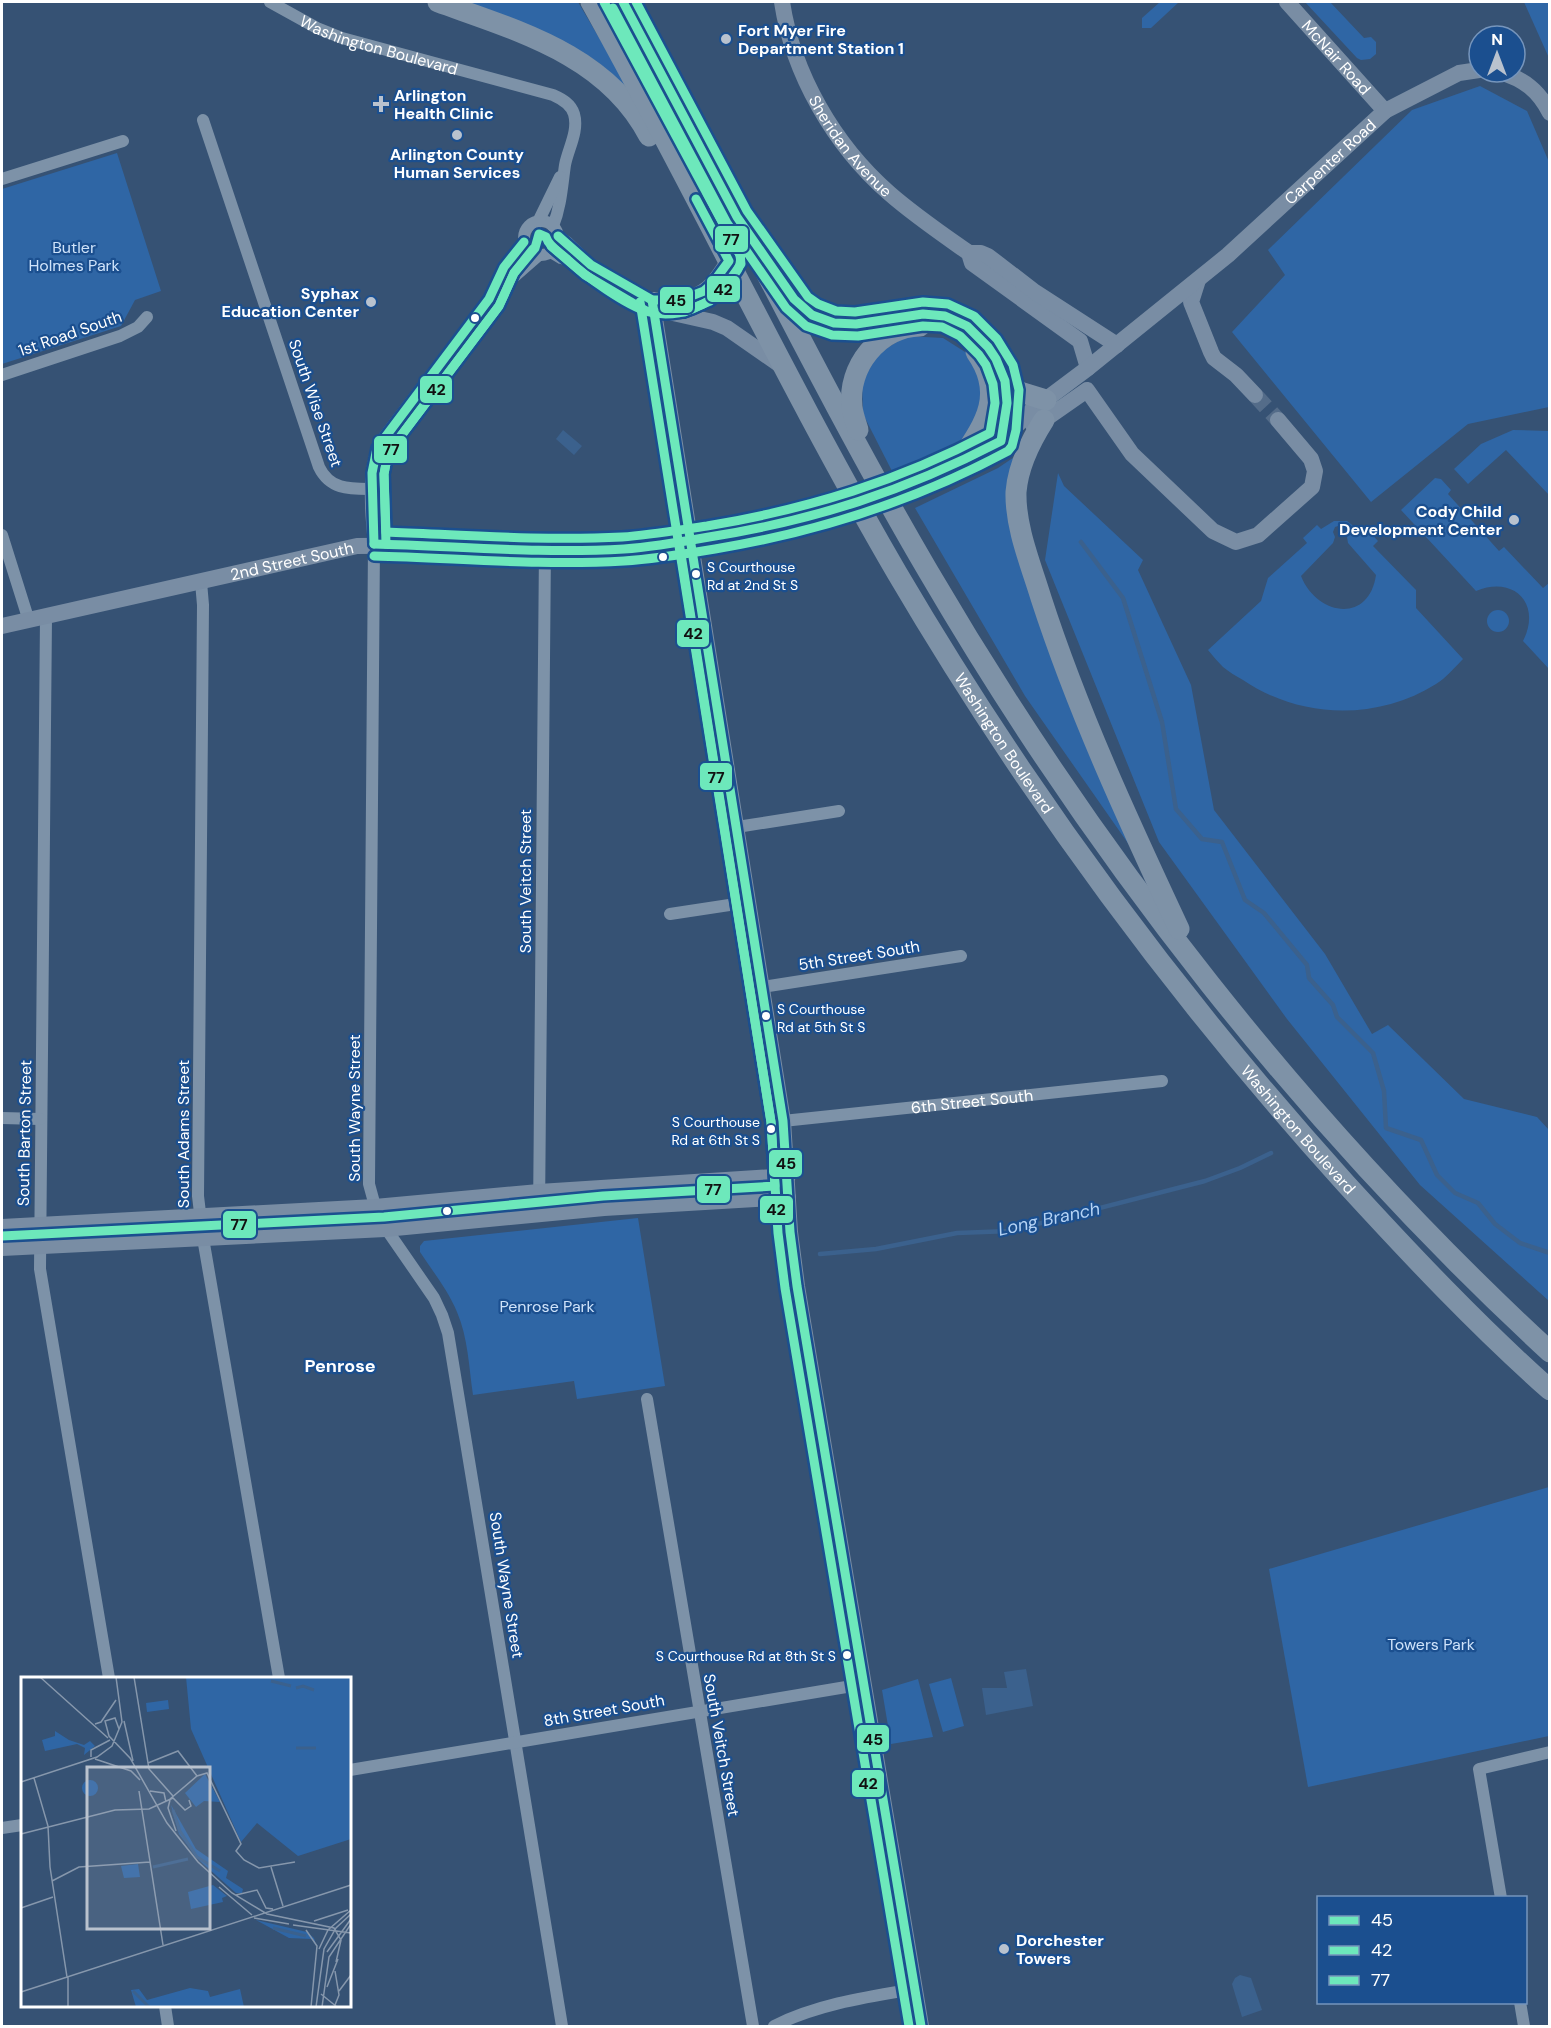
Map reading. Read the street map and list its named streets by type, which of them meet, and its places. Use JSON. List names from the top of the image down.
{
  "streets": {
    "highway": ["Washington Boulevard"],
    "street": [
      "McNair Road",
      "Sheridan Avenue",
      "Carpenter Road",
      "1st Road South",
      "South Wise Street",
      "2nd Street South",
      "South Veitch Street",
      "5th Street South",
      "6th Street South",
      "South Wayne Street",
      "South Barton Street",
      "South Adams Street",
      "8th Street South"
    ]
  },
  "crossings": [
    ["McNair Road", "Carpenter Road"],
    ["Sheridan Avenue", "Carpenter Road"],
    ["Carpenter Road", "2nd Street South"],
    ["South Wise Street", "South Wayne Street"],
    ["2nd Street South", "South Veitch Street"],
    ["2nd Street South", "South Wayne Street"],
    ["2nd Street South", "South Barton Street"],
    ["2nd Street South", "South Adams Street"],
    ["South Veitch Street", "8th Street South"],
    ["South Wayne Street", "8th Street South"]
  ],
  "districts": ["Penrose"],
  "water": ["Long Branch"],
  "parks": ["Butler Holmes Park", "Penrose Park", "Towers Park"],
  "places": {
    "other": [
      "Fort Myer Fire Department Station 1",
      "Arlington County Human Services",
      "Syphax Education Center",
      "Cody Child Development Center",
      "S Courthouse Rd at 2nd St S",
      "S Courthouse Rd at 5th St S",
      "S Courthouse Rd at 6th St S",
      "S Courthouse Rd at 8th St S",
      "Dorchester Towers"
    ],
    "health": ["Arlington Health Clinic"]
  },
  "lines": ["transit line 45", "transit line 42", "transit line 77"],
  "legend": ["45", "42", "77"],
  "north": "top"
}
